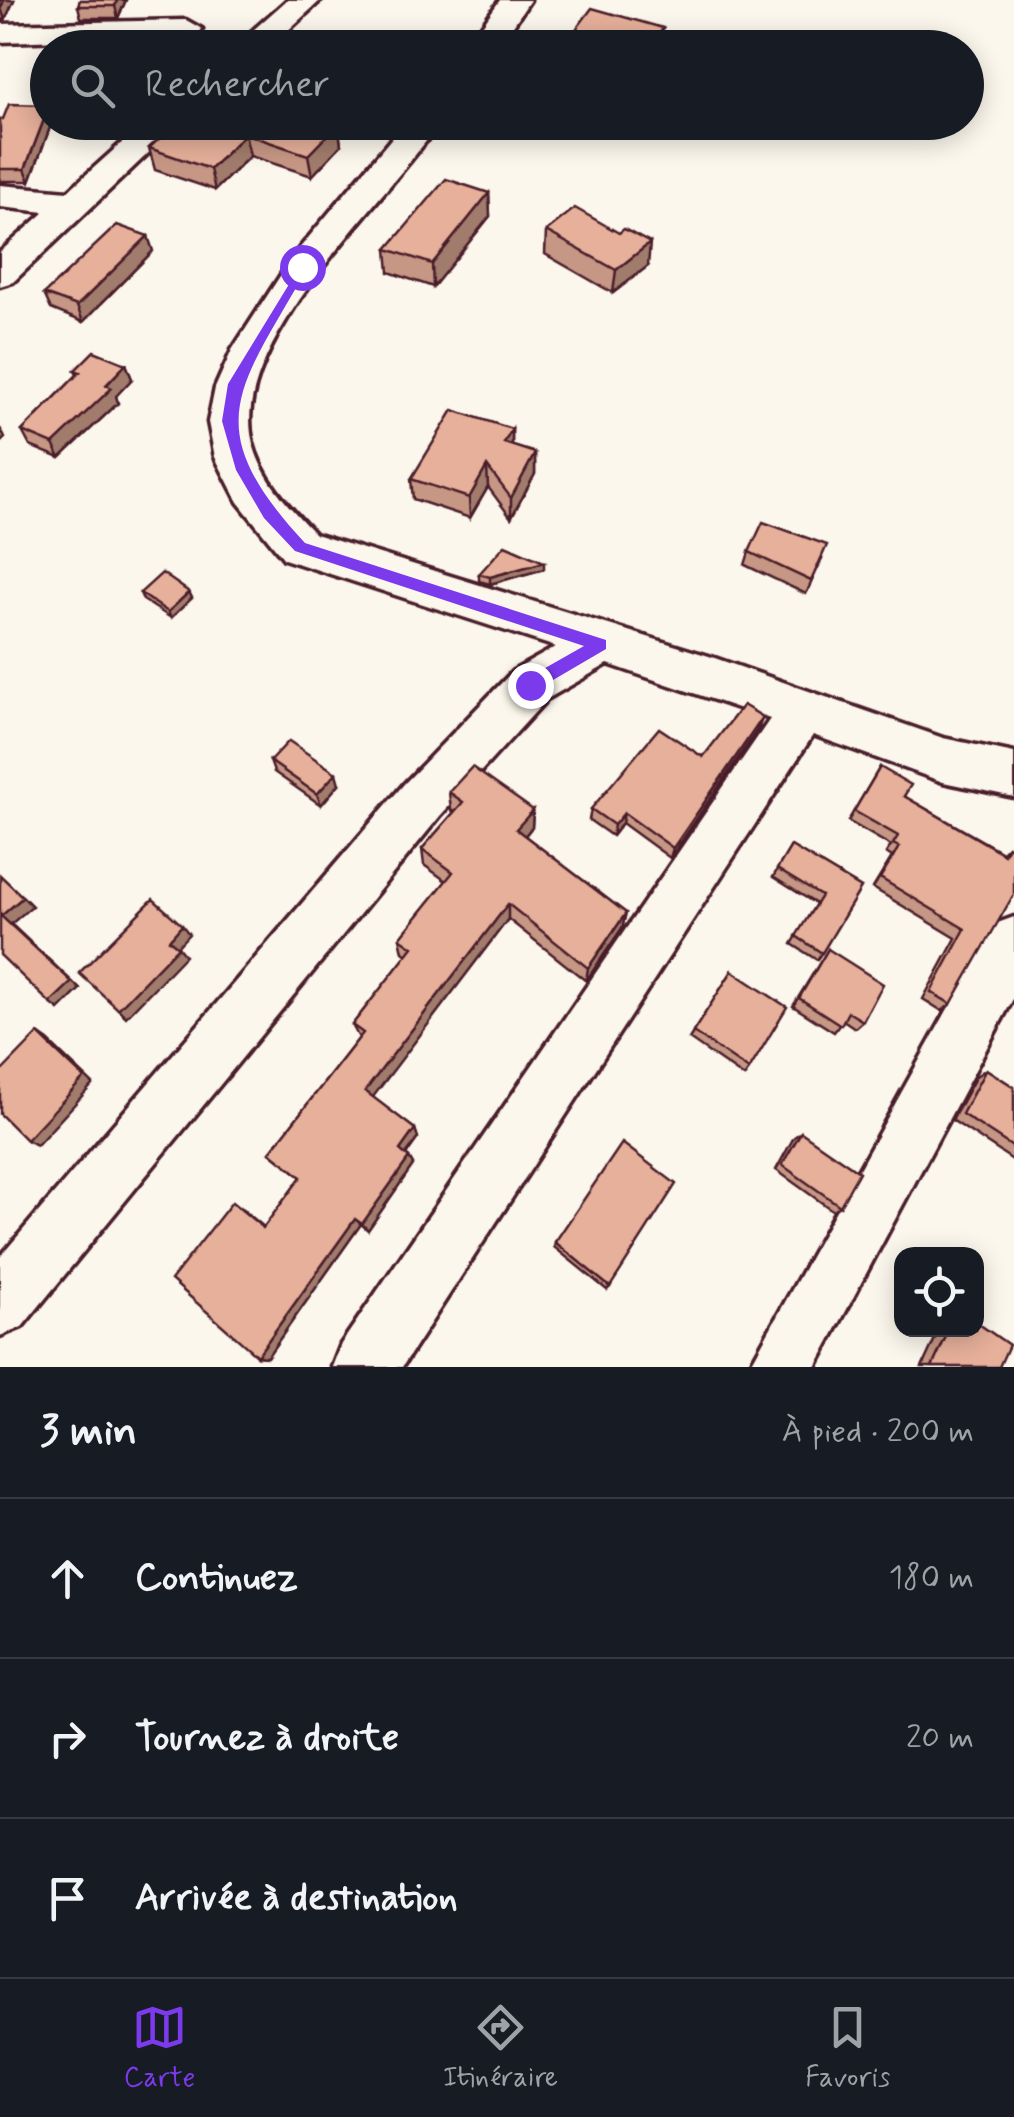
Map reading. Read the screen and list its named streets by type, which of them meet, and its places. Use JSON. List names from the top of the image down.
{
  "page": {
    "search": "Rechercher",
    "heading": ["3 min", "À pied · 200 m"],
    "list": [
      ["Continuez", "180 m"],
      ["Tournez à droite", "20 m"],
      "Arrivée à destination"
    ],
    "nav": ["Carte", "Itinéraire", "Favoris"]
  }
}
